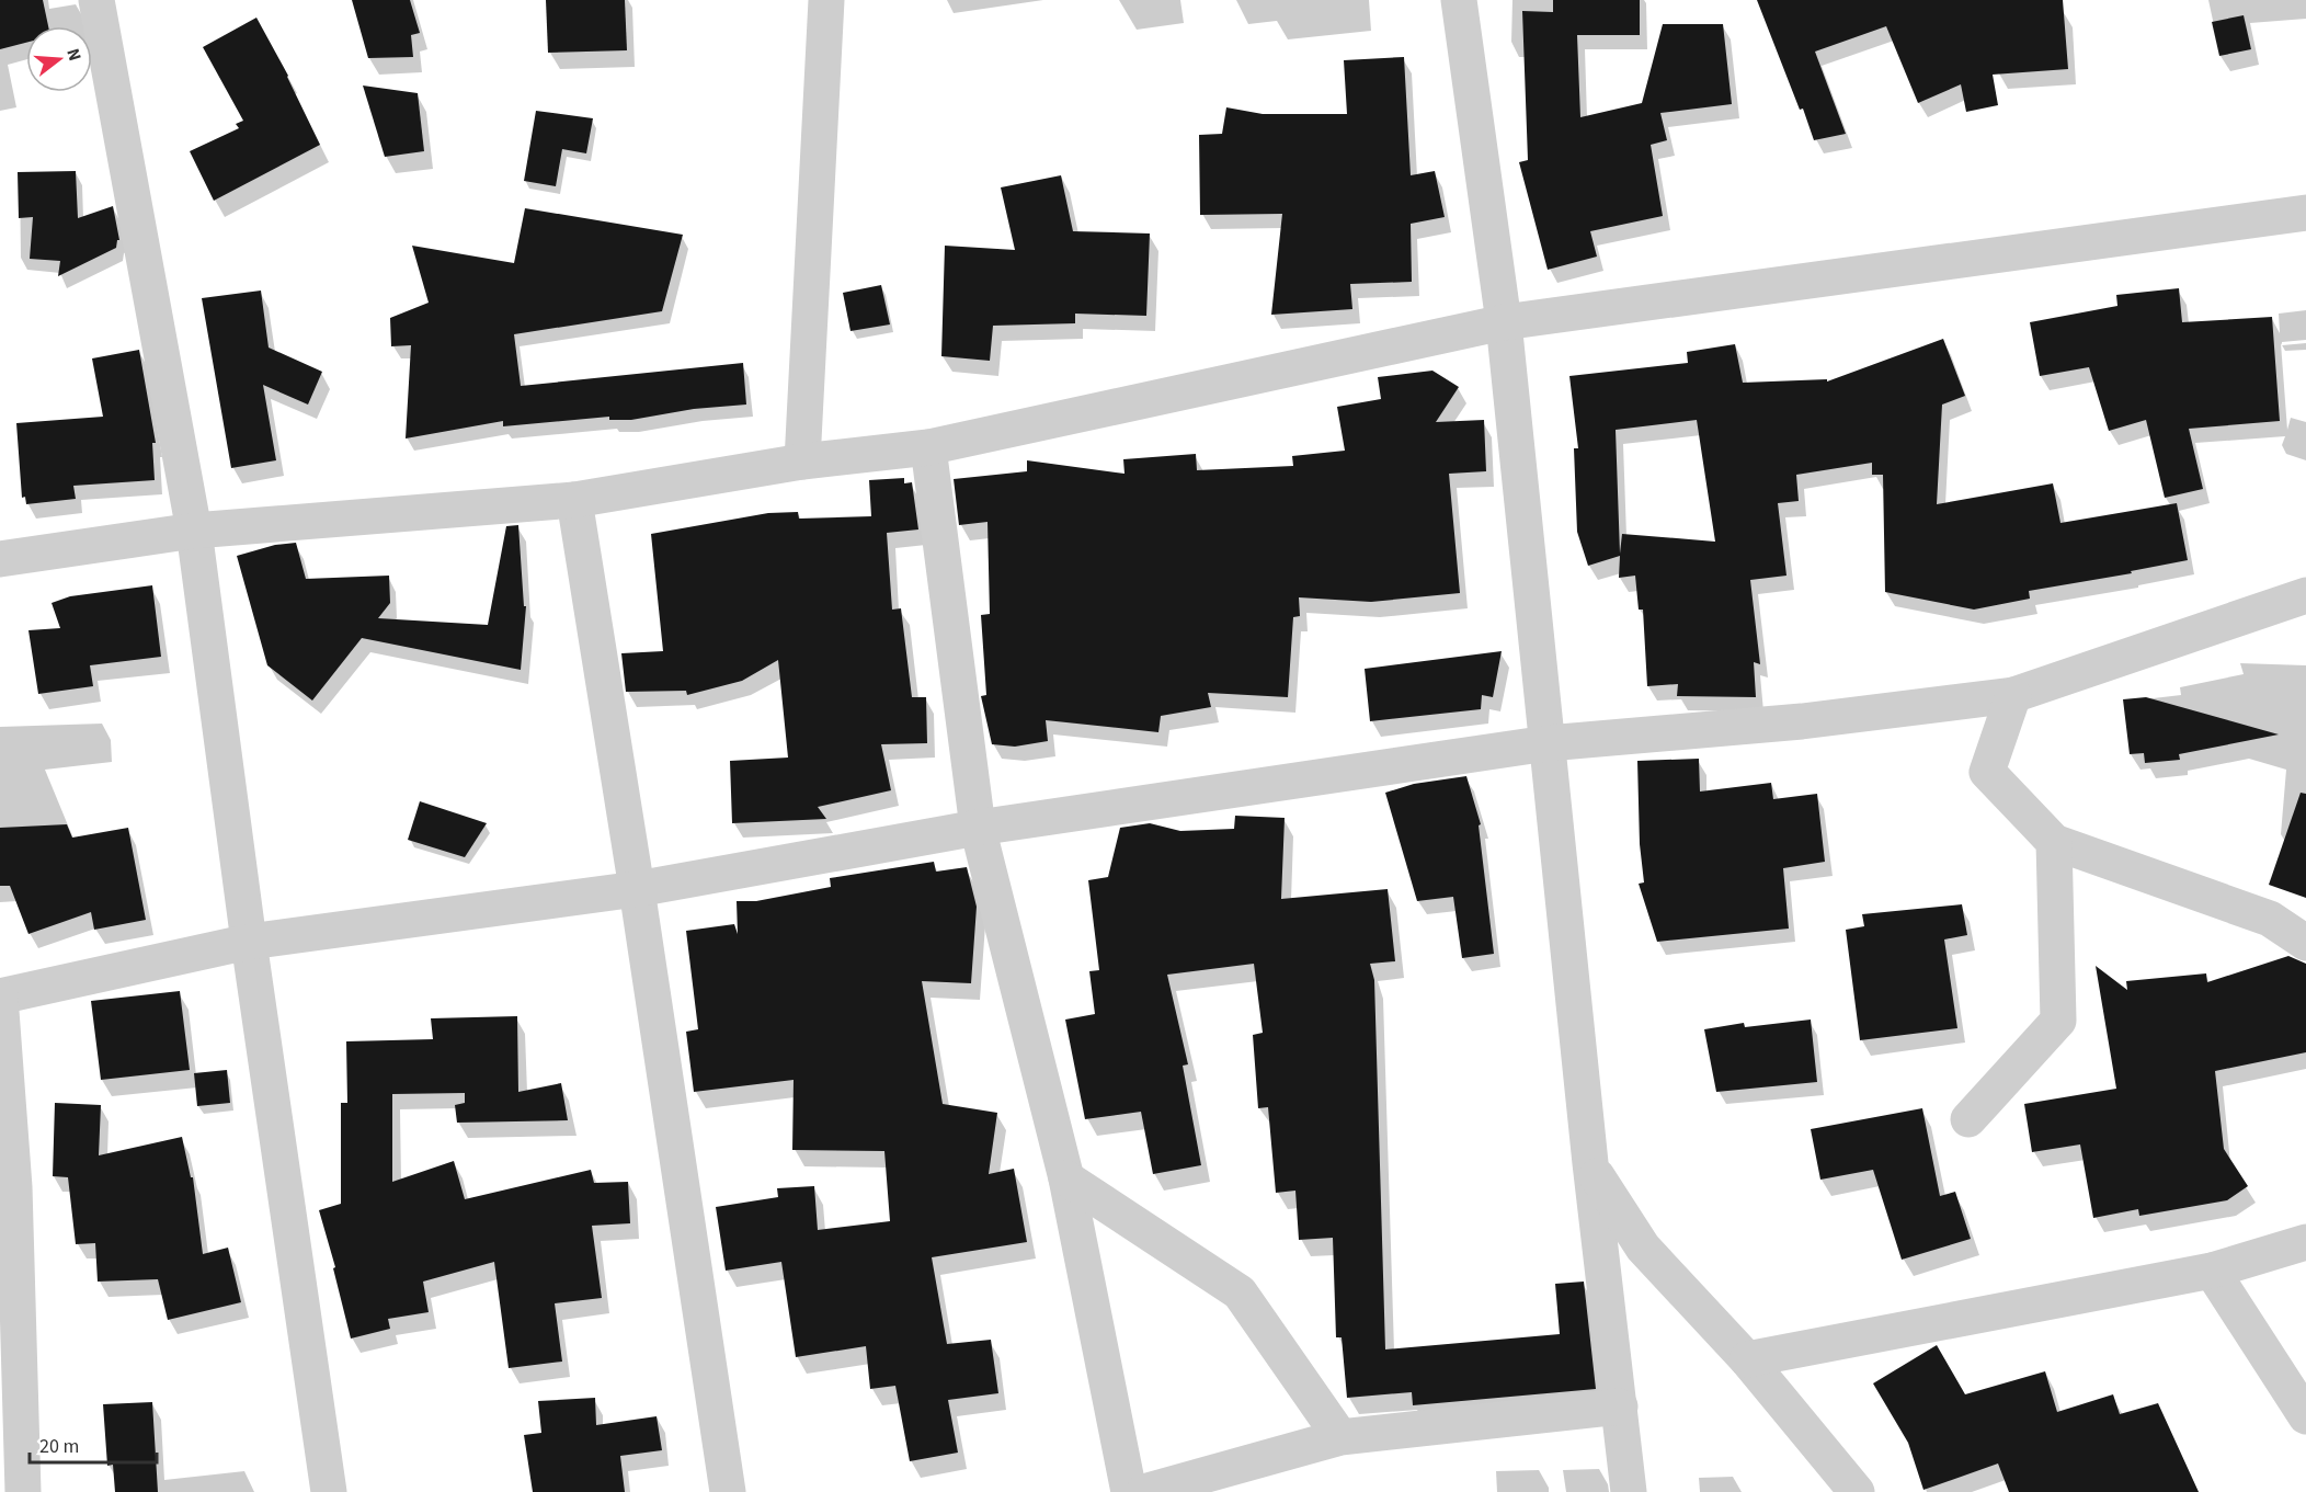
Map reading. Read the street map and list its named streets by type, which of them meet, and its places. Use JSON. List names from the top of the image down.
{
  "scale_bar": "20 m",
  "north": "right"
}
